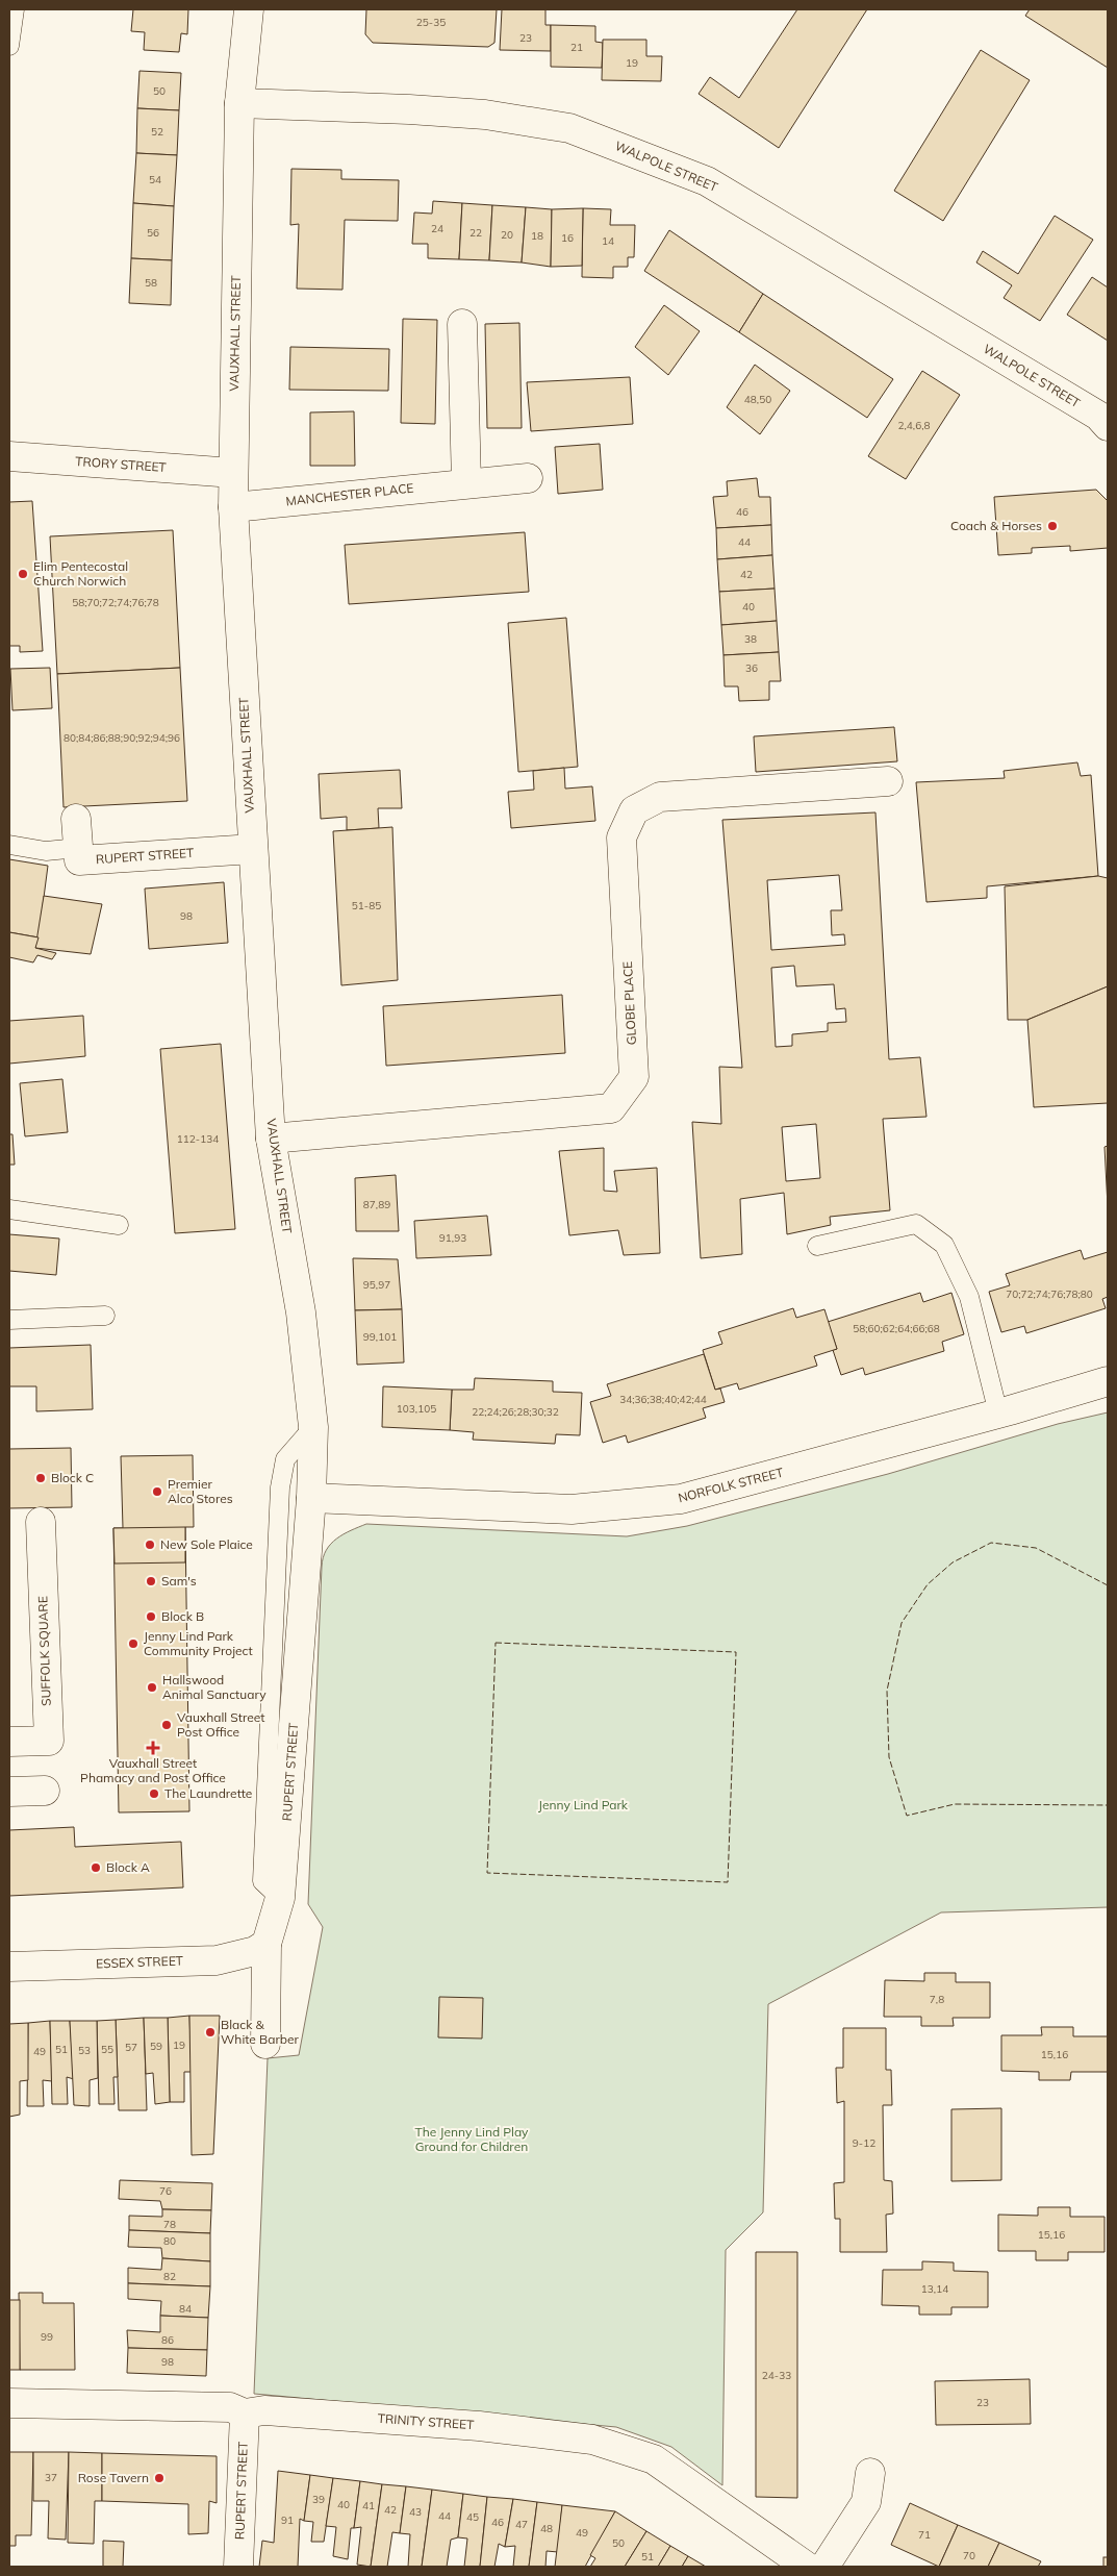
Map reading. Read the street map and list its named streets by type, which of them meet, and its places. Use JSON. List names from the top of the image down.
{
  "streets": {
    "street": [
      "WALPOLE STREET",
      "VAUXHALL STREET",
      "TRORY STREET",
      "MANCHESTER PLACE",
      "RUPERT STREET",
      "GLOBE PLACE",
      "NORFOLK STREET",
      "SUFFOLK SQUARE",
      "ESSEX STREET",
      "TRINITY STREET"
    ]
  },
  "crossings": [
    ["WALPOLE STREET", "VAUXHALL STREET"],
    ["VAUXHALL STREET", "TRORY STREET"],
    ["VAUXHALL STREET", "MANCHESTER PLACE"],
    ["VAUXHALL STREET", "RUPERT STREET"],
    ["VAUXHALL STREET", "GLOBE PLACE"],
    ["VAUXHALL STREET", "NORFOLK STREET"],
    ["RUPERT STREET", "NORFOLK STREET"],
    ["RUPERT STREET", "ESSEX STREET"],
    ["RUPERT STREET", "TRINITY STREET"]
  ],
  "parks": ["Jenny Lind Park", "The Jenny Lind Play Ground for Children"],
  "places": {
    "other": [
      "Coach & Horses",
      "Elim Pentecostal Church Norwich",
      "Block C",
      "Premier Alco Stores",
      "New Sole Plaice",
      "Sam's",
      "Block B",
      "Jenny Lind Park Community Project",
      "Hallswood Animal Sanctuary",
      "Vauxhall Street Post Office",
      "The Laundrette",
      "Block A",
      "Black & White Barber",
      "Rose Tavern"
    ],
    "health": ["Vauxhall Street Phamacy and Post Office"]
  },
  "house_numbers": [
    "25-35",
    "23",
    "21",
    "19",
    "50",
    "52",
    "54",
    "24",
    "56",
    "22",
    "20",
    "18",
    "16",
    "14",
    "58",
    "48,50",
    "2,4,6,8",
    "46",
    "44",
    "42",
    "58;70;72;74;76;78",
    "40",
    "38",
    "36",
    "80;84;86;88;90;92;94;96",
    "51-85",
    "98",
    "112-134",
    "87,89",
    "91,93",
    "95,97",
    "70;72;74;76;78;80",
    "58;60;62;64;66;68",
    "99,101",
    "34;36;38;40;42;44",
    "103,105",
    "22;24;26;28;30;32",
    "7,8",
    "19",
    "59",
    "57",
    "51",
    "55",
    "53",
    "49",
    "15,16",
    "9-12",
    "76",
    "78",
    "15,16",
    "80",
    "82",
    "13,14",
    "84",
    "99",
    "86",
    "98",
    "24-33",
    "23",
    "37",
    "39",
    "40",
    "41",
    "42",
    "43",
    "44",
    "45",
    "91",
    "46",
    "47",
    "48",
    "49",
    "71",
    "50",
    "70",
    "51"
  ]
}
